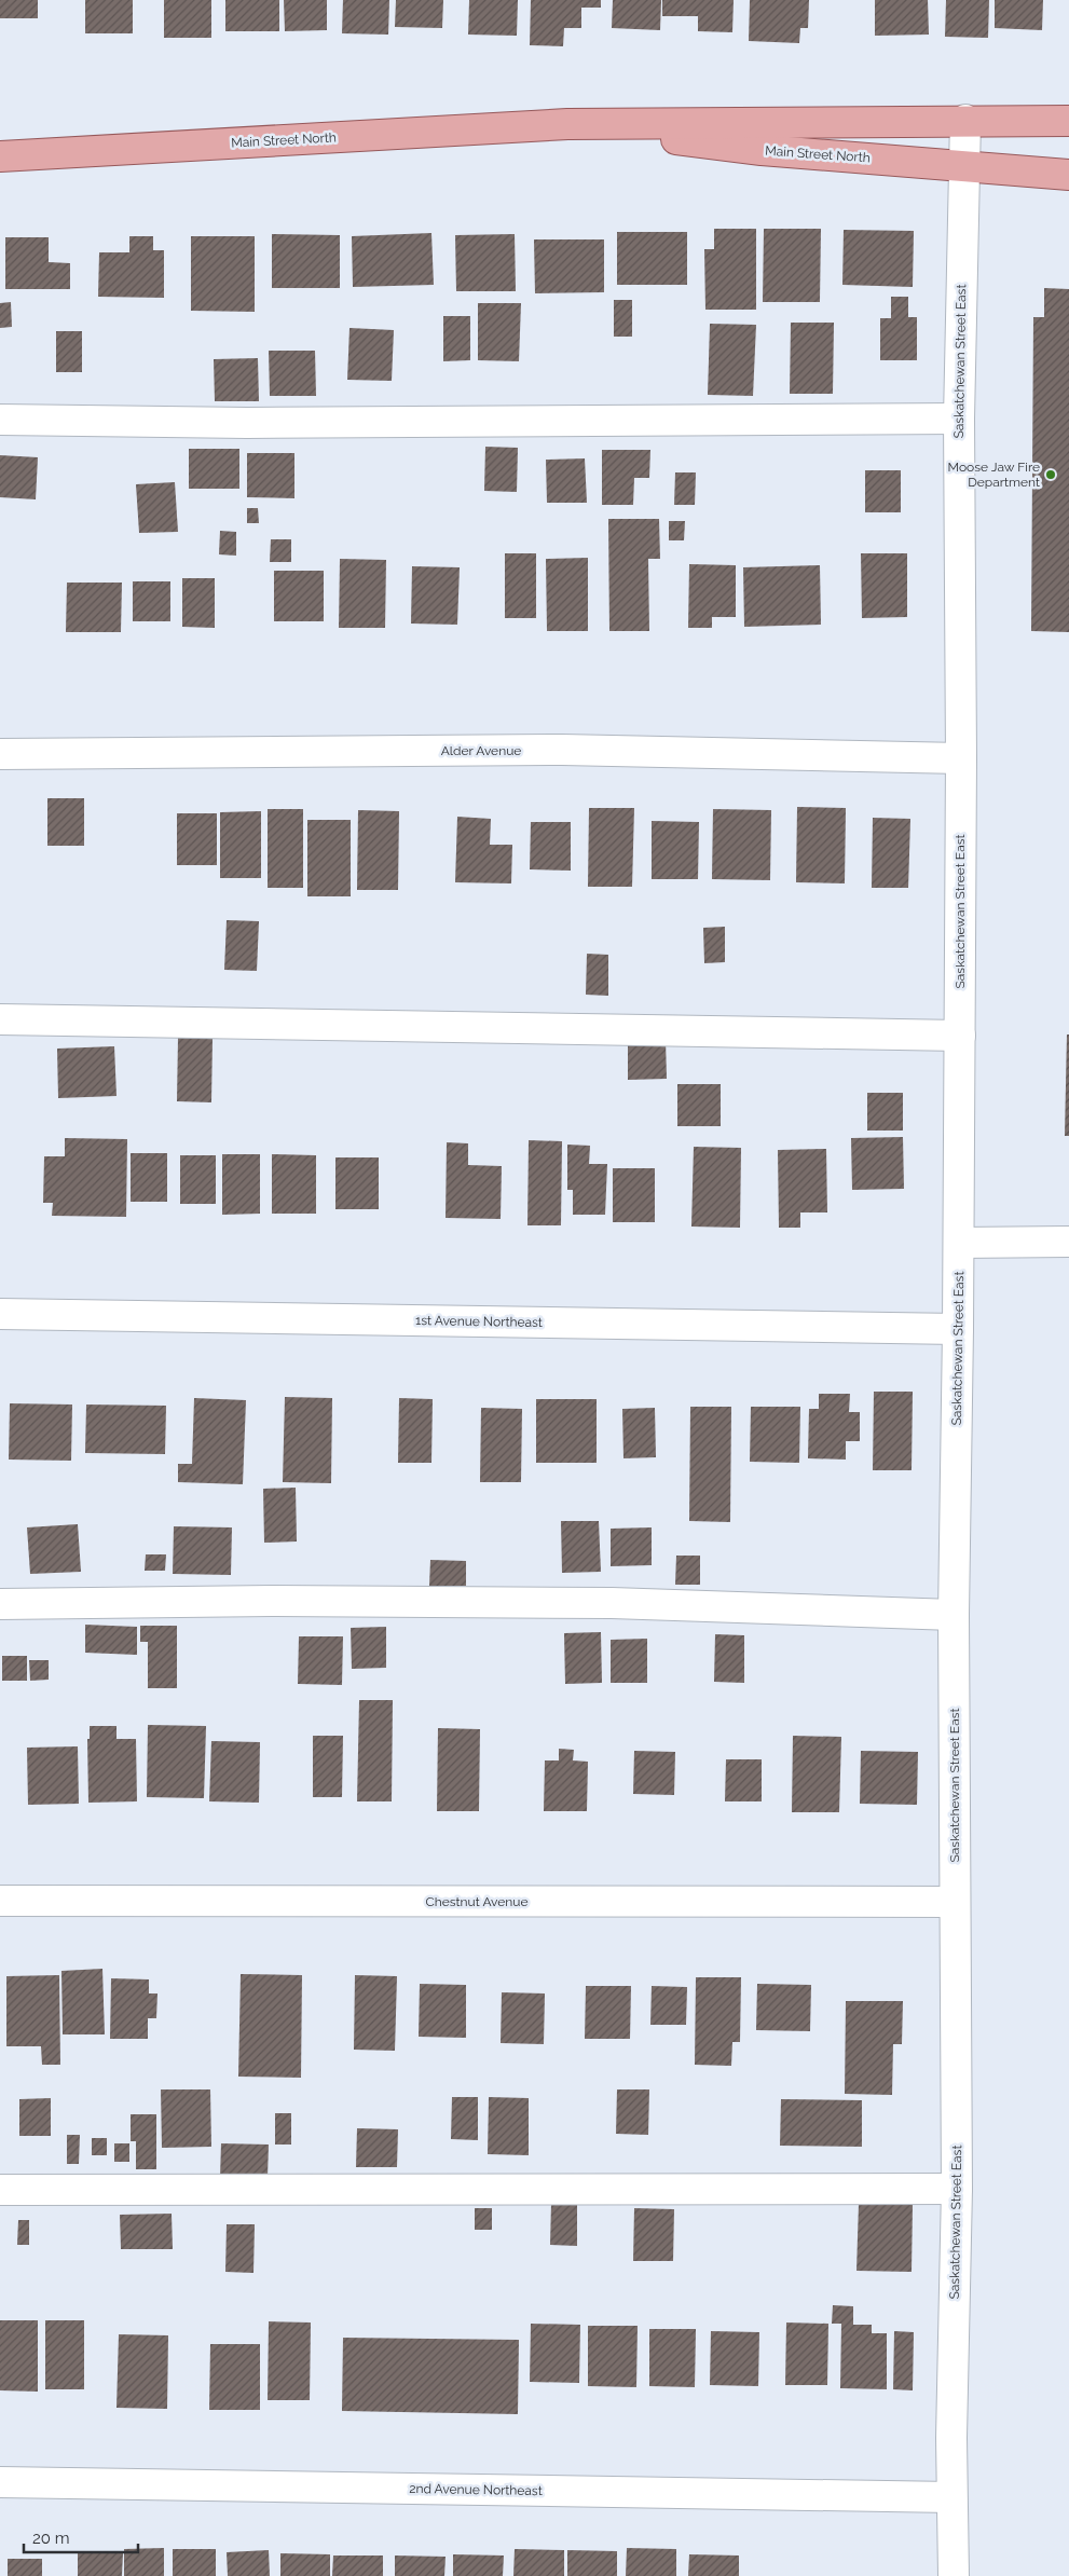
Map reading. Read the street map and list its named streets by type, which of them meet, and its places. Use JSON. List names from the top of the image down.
{
  "streets": {
    "main road": ["Main Street North"],
    "street": [
      "Saskatchewan Street East",
      "Alder Avenue",
      "1st Avenue Northeast",
      "Chestnut Avenue",
      "2nd Avenue Northeast"
    ]
  },
  "crossings": [
    ["Main Street North", "Saskatchewan Street East"],
    ["Saskatchewan Street East", "Alder Avenue"],
    ["Saskatchewan Street East", "1st Avenue Northeast"],
    ["Saskatchewan Street East", "Chestnut Avenue"],
    ["Saskatchewan Street East", "2nd Avenue Northeast"]
  ],
  "places": ["Moose Jaw Fire Department"],
  "scale_bar": "20 m"
}
